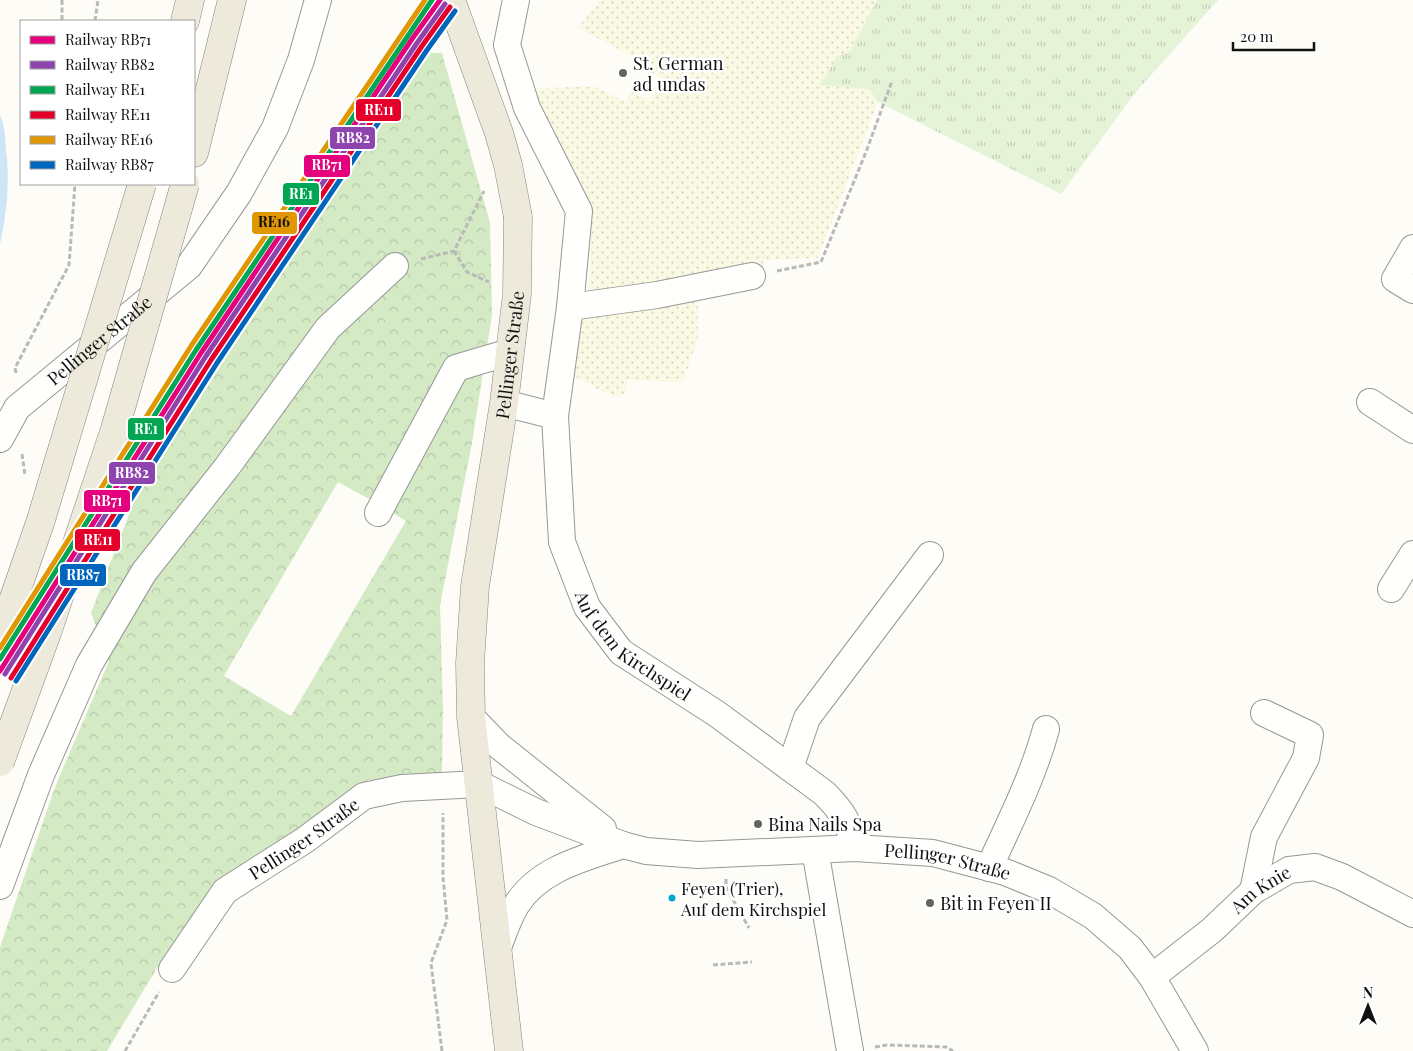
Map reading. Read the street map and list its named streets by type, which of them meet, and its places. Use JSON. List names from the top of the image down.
{
  "streets": {
    "main road": ["Pellinger Straße"],
    "street": ["Auf dem Kirchspiel", "Am Knie"]
  },
  "crossings": [
    ["Pellinger Straße", "Auf dem Kirchspiel"],
    ["Pellinger Straße", "Am Knie"]
  ],
  "places": [
    "St. German ad undas",
    "Bina Nails Spa",
    "Feyen (Trier), Auf dem Kirchspiel",
    "Bit in Feyen II"
  ],
  "lines": [
    "rail line RB71",
    "rail line RE1",
    "rail line RE16",
    "rail line RB82",
    "rail line RE11",
    "rail line RB87"
  ],
  "legend": [
    "Railway RB71",
    "Railway RB82",
    "Railway RE1",
    "Railway RE11",
    "Railway RE16",
    "Railway RB87"
  ],
  "scale_bar": "20 m",
  "north": "top"
}
